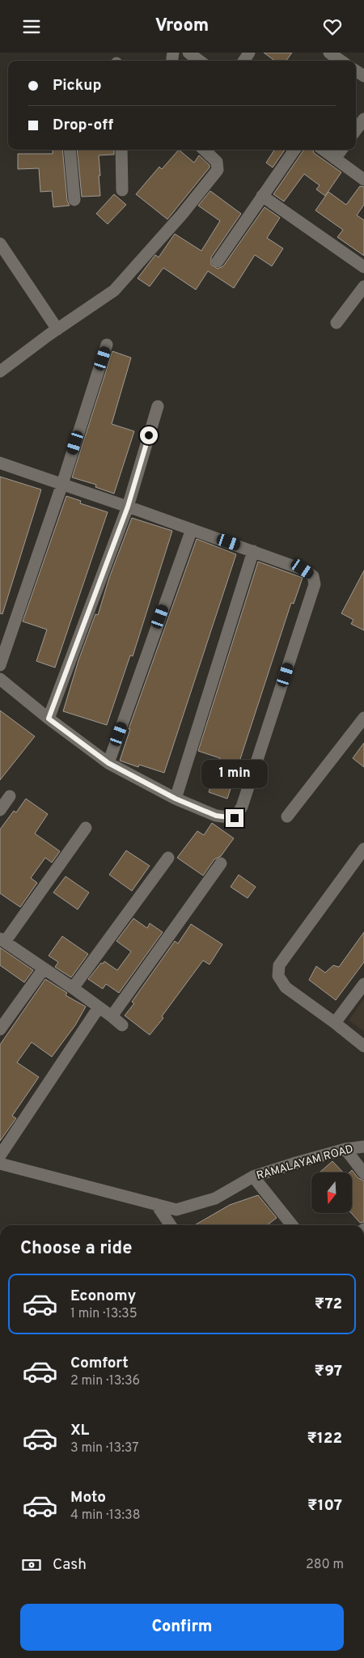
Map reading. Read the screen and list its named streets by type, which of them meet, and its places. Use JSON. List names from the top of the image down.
{
  "streets": {
    "street": ["RAMALAYAM ROAD"]
  },
  "north": "bottom",
  "page": {
    "header": "Vroom",
    "banner": ["Pickup", "Drop-off"],
    "bubble": "1 min",
    "heading": "Choose a ride",
    "list": [
      {
        "name": "Economy",
        "note": "1 min · 13:35",
        "value": "₹72"
      },
      {
        "name": "Comfort",
        "note": "2 min · 13:36",
        "value": "₹97"
      },
      {
        "name": "XL",
        "note": "3 min · 13:37",
        "value": "₹122"
      },
      {
        "name": "Moto",
        "note": "4 min · 13:38",
        "value": "₹107"
      }
    ],
    "pay": ["Cash", "280 m"],
    "buttons": "Confirm"
  }
}
